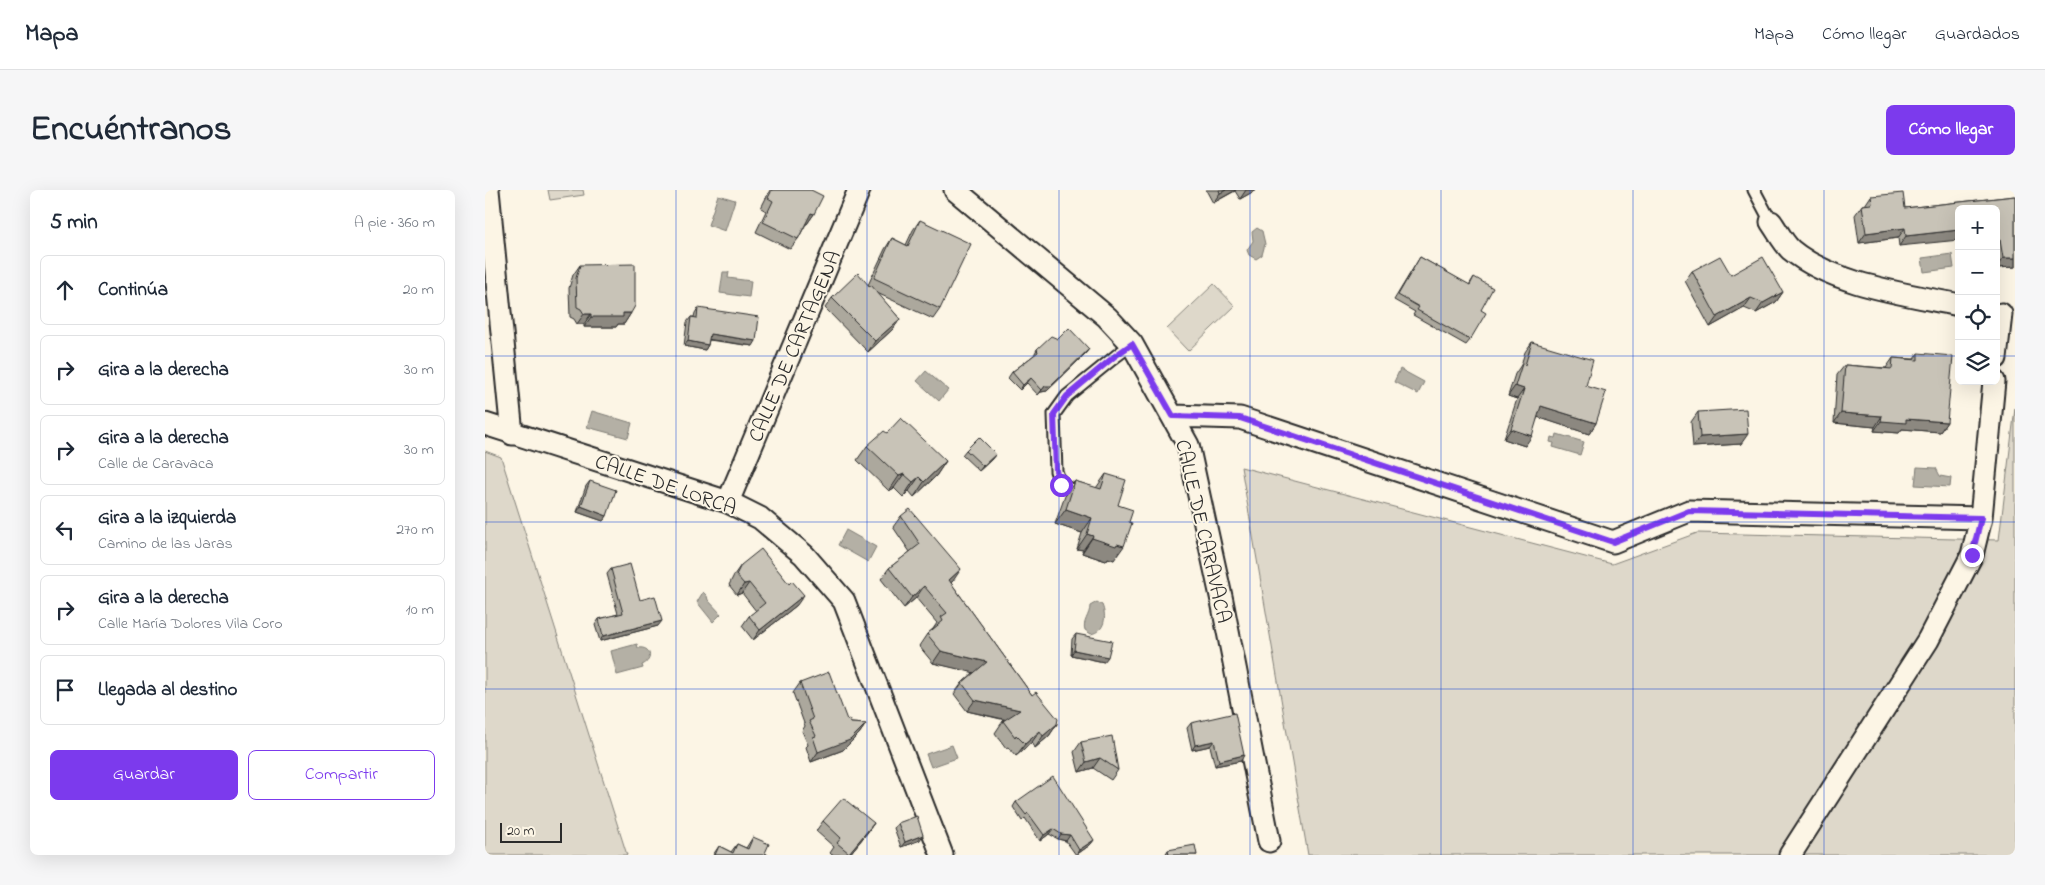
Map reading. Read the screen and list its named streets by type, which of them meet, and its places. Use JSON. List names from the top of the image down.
{
  "streets": {
    "street": ["CALLE DE CARTAGENA", "CALLE DE LORCA", "CALLE DE CARAVACA"]
  },
  "crossings": [
    ["CALLE DE CARTAGENA", "CALLE DE LORCA"]
  ],
  "scale_bar": "20 m",
  "page": {
    "header": "Mapa",
    "nav": ["Mapa", "Cómo llegar", "Guardados"],
    "title": "Encuéntranos",
    "buttons": [
      "Cómo llegar",
      ["Guardar", "Compartir"]
    ],
    "heading": ["5 min", "A pie · 360 m"],
    "map_buttons": ["+", "−"],
    "list": [
      ["Continúa", "20 m"],
      ["Gira a la derecha", "30 m"],
      ["Gira a la derecha", "Calle de Caravaca", "30 m"],
      ["Gira a la izquierda", "Camino de las Jaras", "270 m"],
      ["Gira a la derecha", "Calle María Dolores Vila Coro", "10 m"],
      "Llegada al destino"
    ],
    "scale": "20 m"
  }
}
